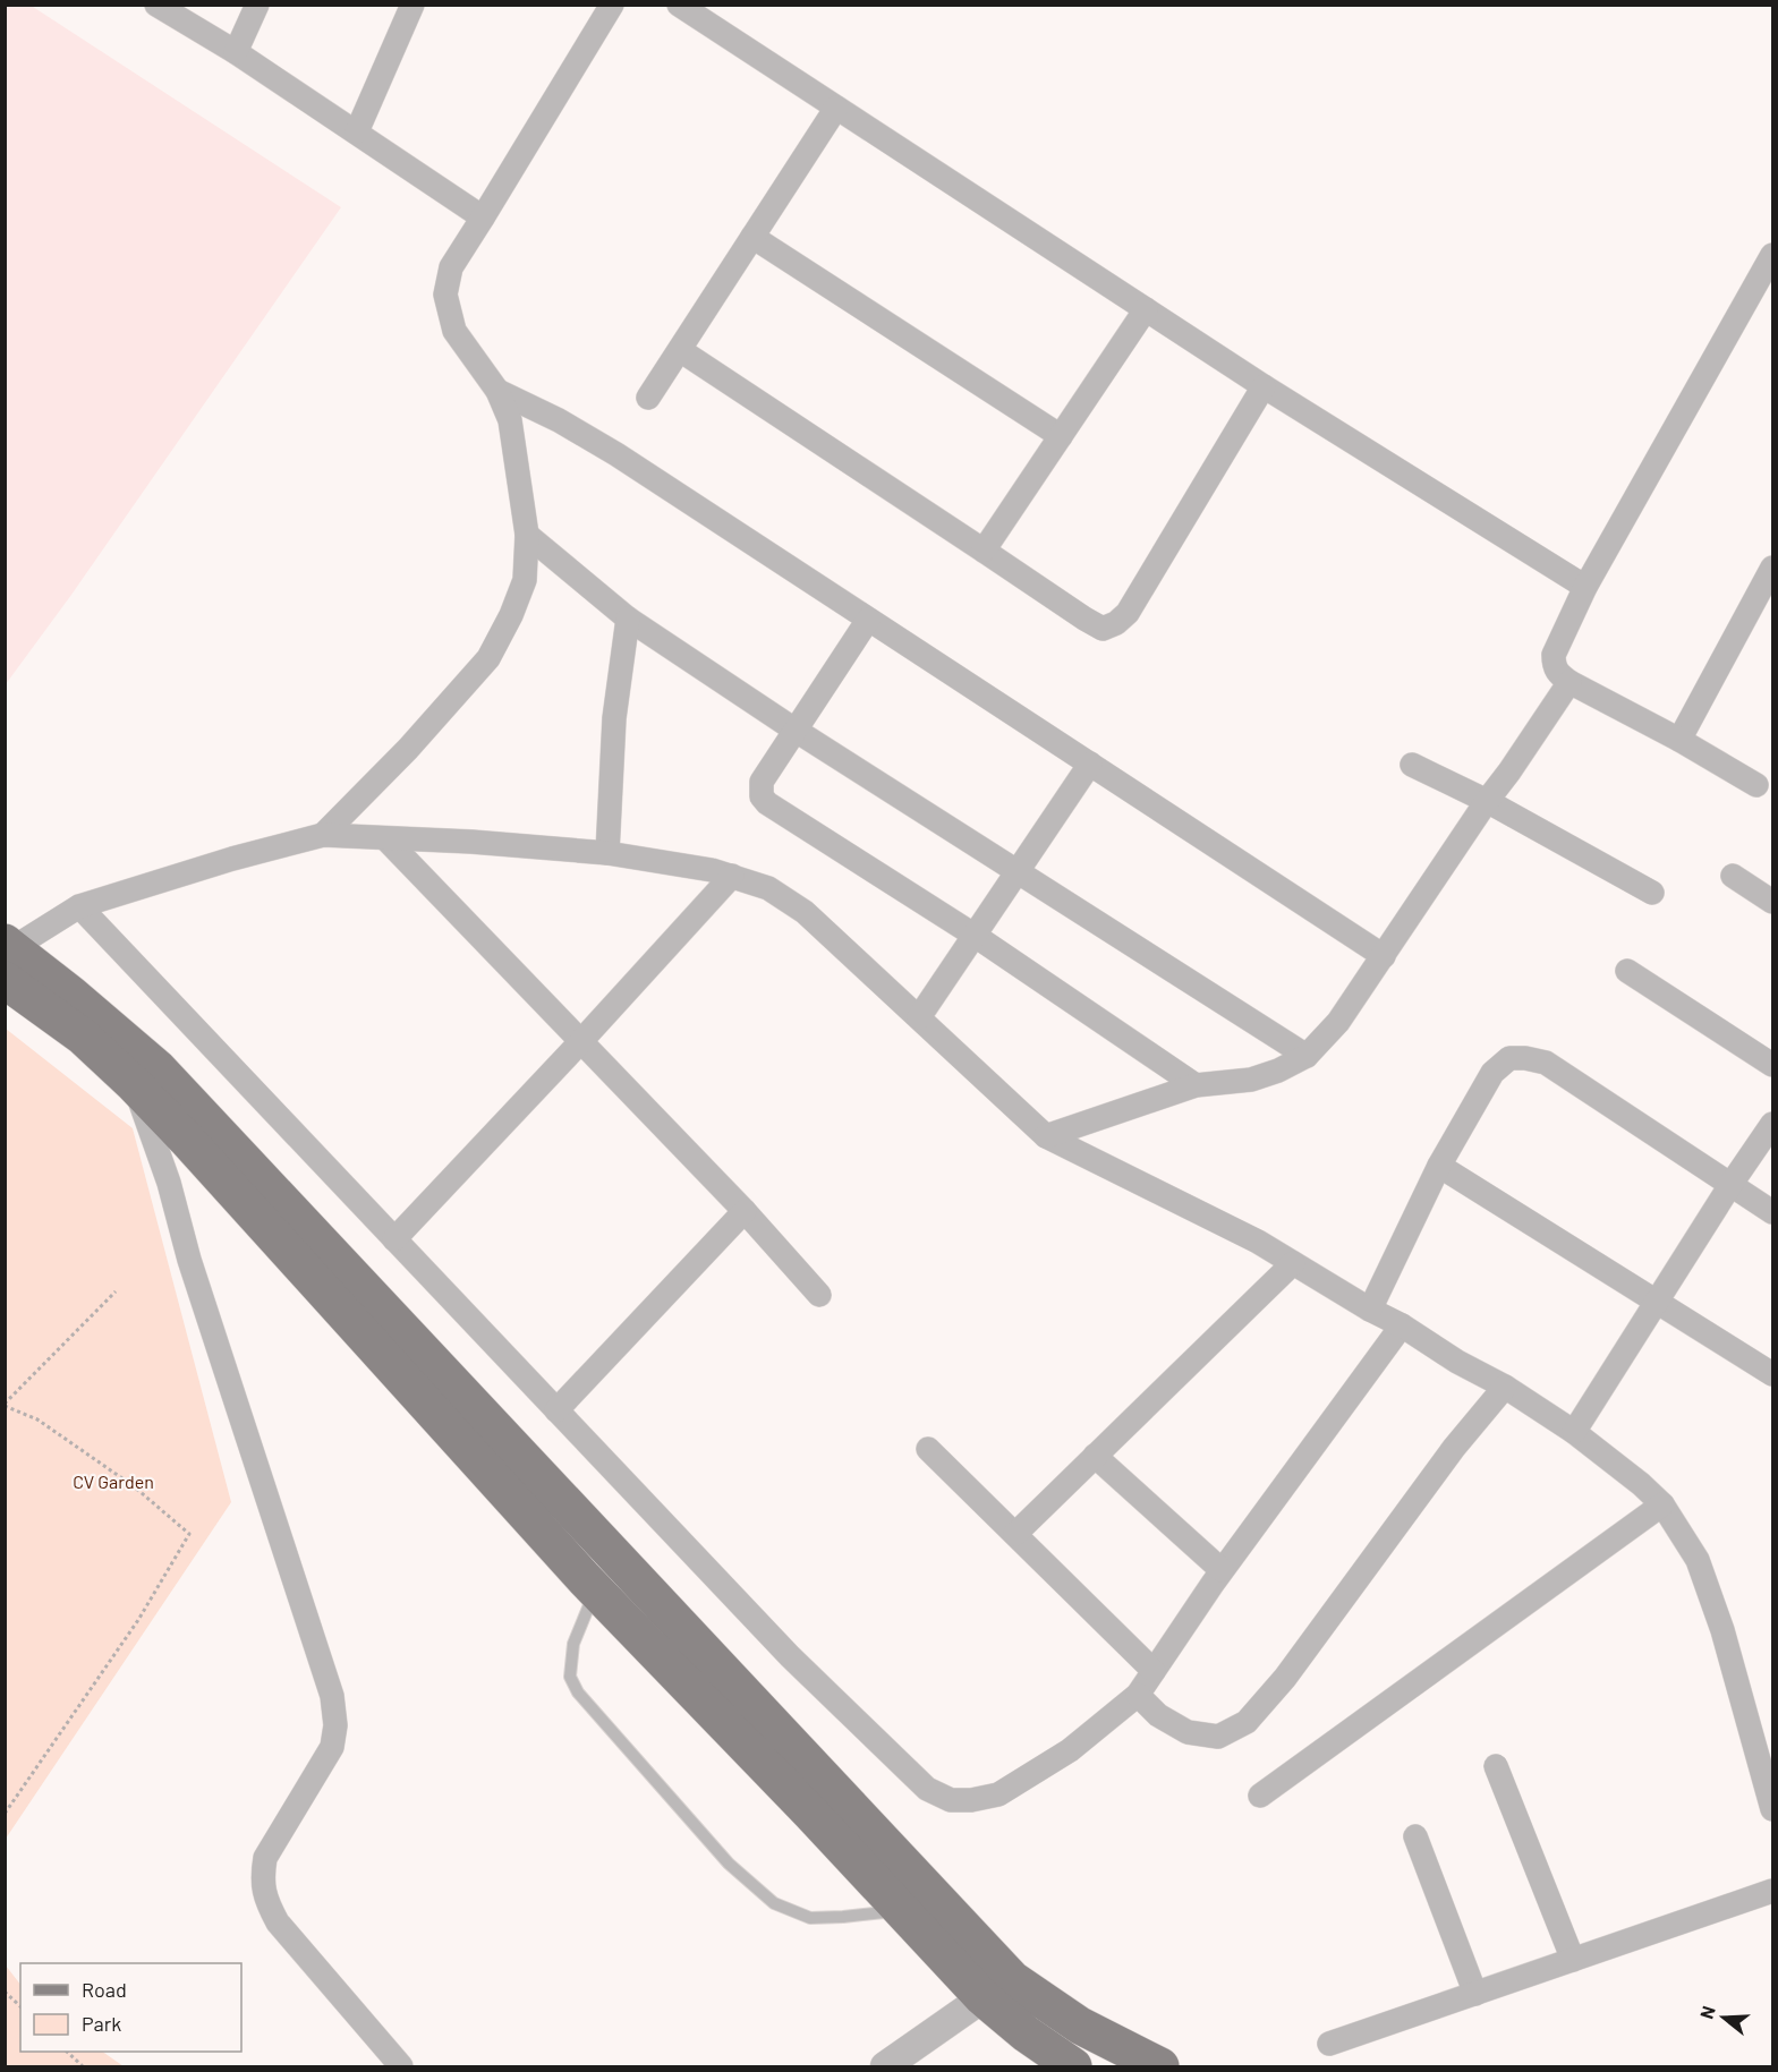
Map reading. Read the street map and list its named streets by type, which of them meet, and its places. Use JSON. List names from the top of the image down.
{
  "parks": ["CV Garden"],
  "legend": ["Road", "Park"],
  "north": "left"
}
